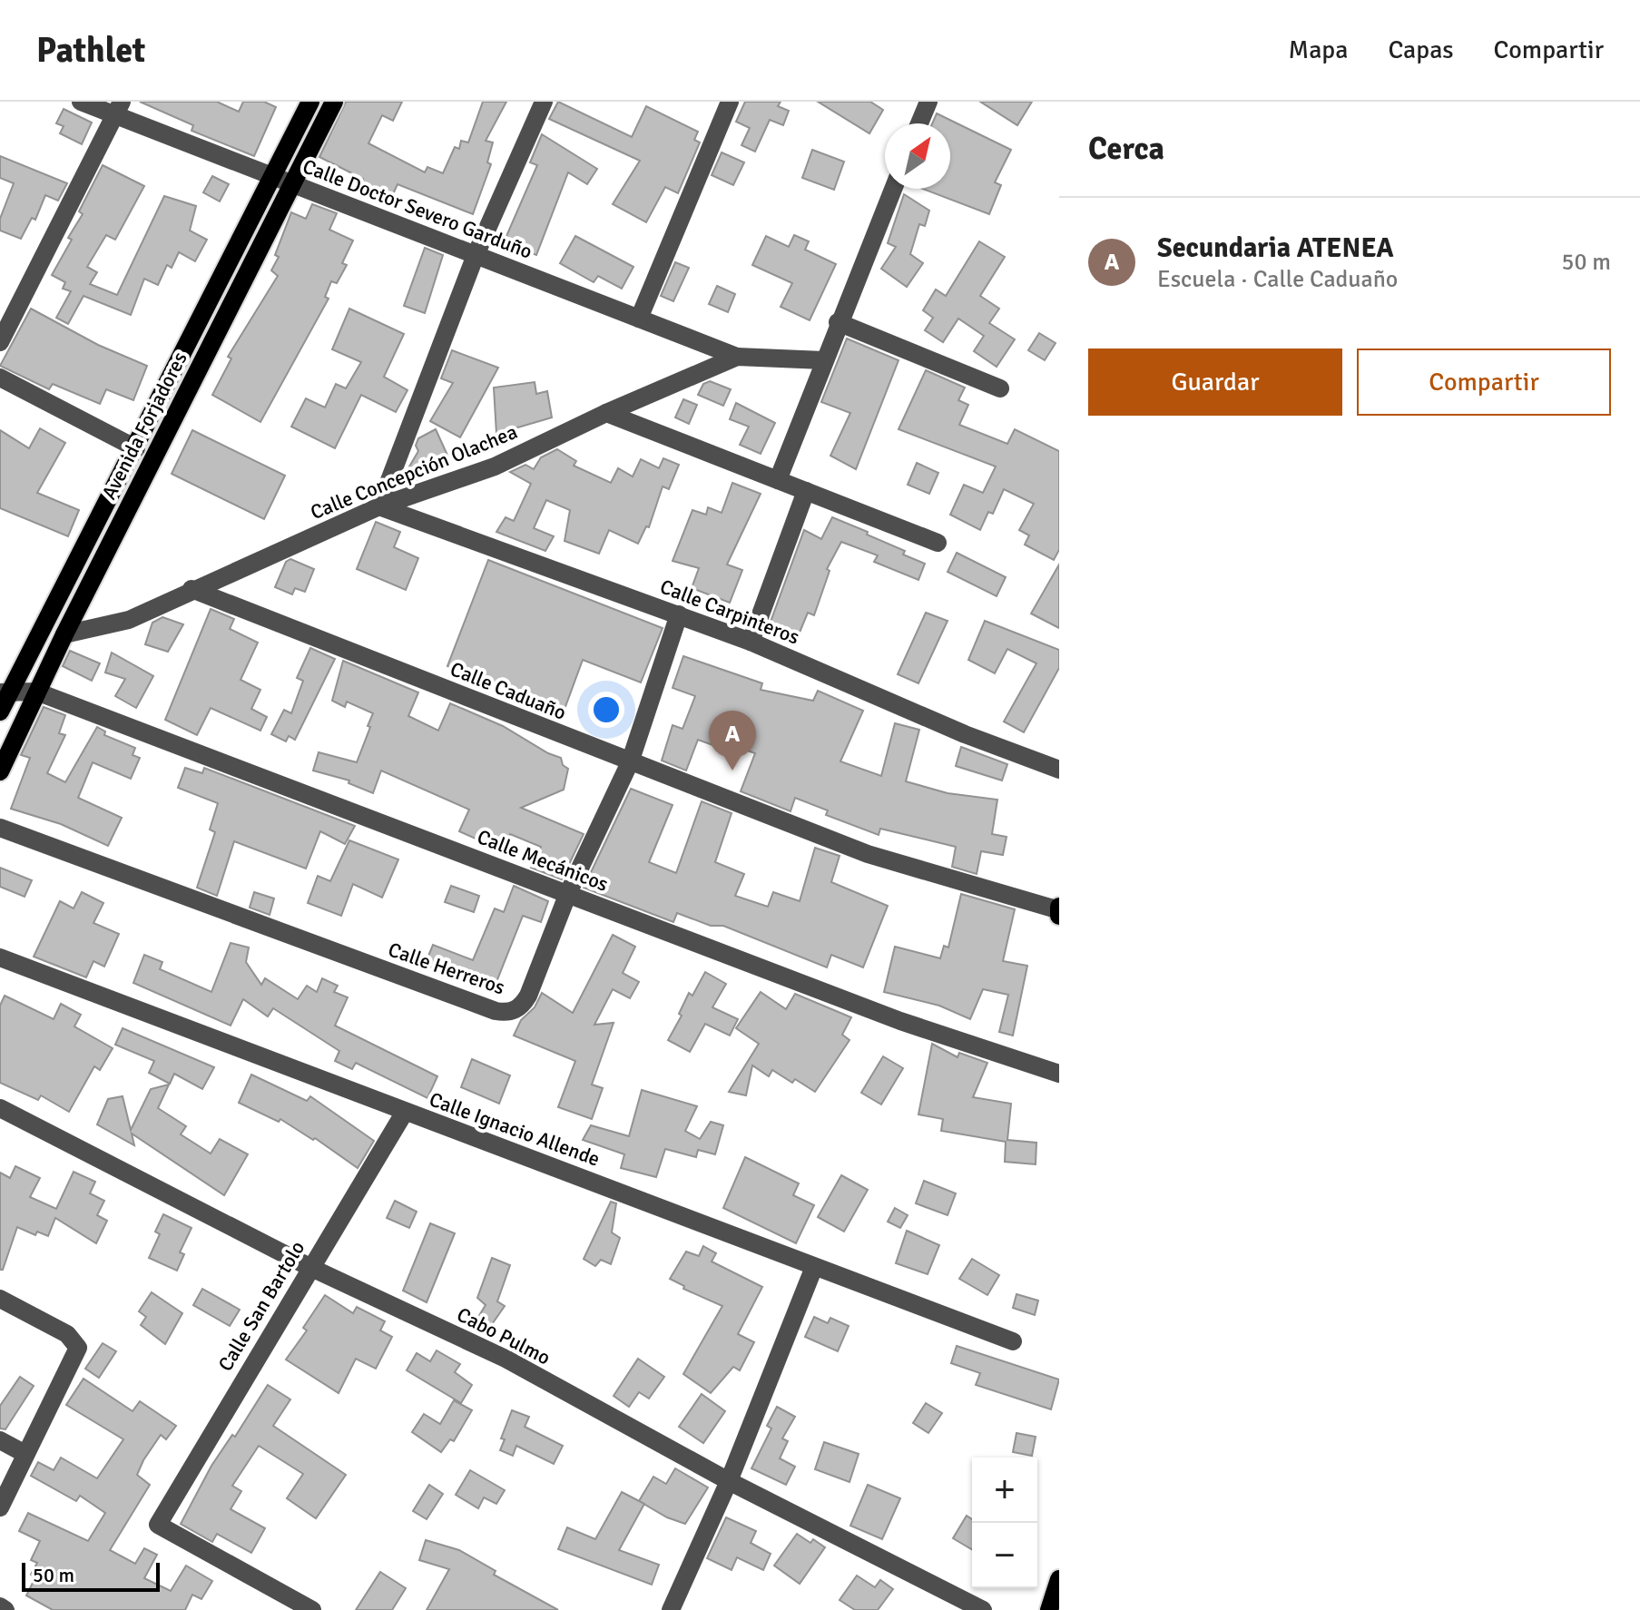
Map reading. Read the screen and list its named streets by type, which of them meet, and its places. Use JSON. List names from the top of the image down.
{
  "streets": {
    "main road": ["Avenida Forjadores"],
    "street": [
      "Calle Doctor Severo Garduño",
      "Calle Concepción Olachea",
      "Calle Carpinteros",
      "Calle Caduaño",
      "Calle Mecánicos",
      "Calle Herreros",
      "Calle Ignacio Allende",
      "Calle San Bartolo",
      "Cabo Pulmo"
    ]
  },
  "crossings": [
    ["Calle Doctor Severo Garduño", "Avenida Forjadores"],
    ["Calle Doctor Severo Garduño", "Calle Concepción Olachea"],
    ["Avenida Forjadores", "Calle Concepción Olachea"],
    ["Avenida Forjadores", "Calle Mecánicos"],
    ["Calle Concepción Olachea", "Calle Carpinteros"],
    ["Calle Concepción Olachea", "Calle Caduaño"],
    ["Calle Carpinteros", "Calle Herreros"],
    ["Calle Caduaño", "Calle Herreros"],
    ["Calle Mecánicos", "Calle Herreros"],
    ["Calle Ignacio Allende", "Calle San Bartolo"],
    ["Calle San Bartolo", "Cabo Pulmo"]
  ],
  "scale_bar": "50 m",
  "north": "top right",
  "page": {
    "header": "Pathlet",
    "nav": ["Mapa", "Capas", "Compartir"],
    "heading": "Cerca",
    "list": [
      {
        "mark": "A",
        "name": "Secundaria ATENEA",
        "note": "Escuela · Calle Caduaño",
        "value": "50 m"
      }
    ],
    "buttons": ["Guardar", "Compartir"],
    "pins": "A",
    "map_buttons": ["+", "−"],
    "scale": "50 m"
  }
}
